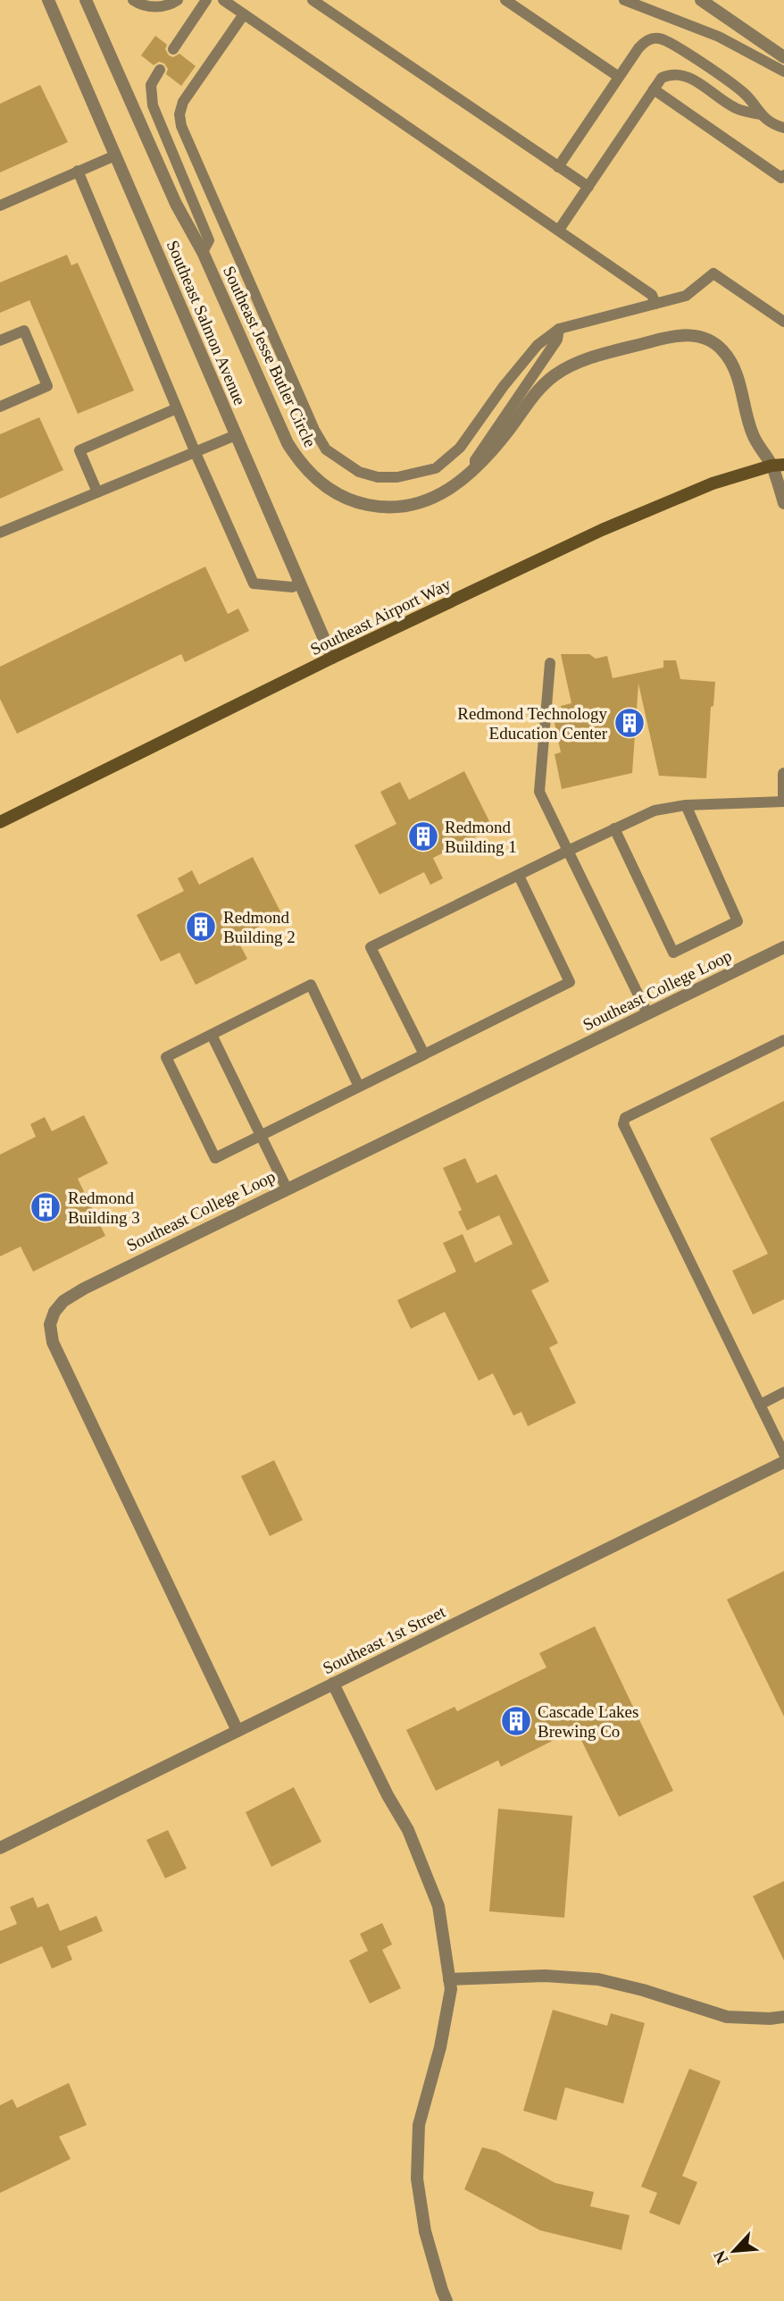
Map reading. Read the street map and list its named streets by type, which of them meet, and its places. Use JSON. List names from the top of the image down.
{
  "streets": {
    "main road": ["Southeast Airport Way"],
    "street": [
      "Southeast Salmon Avenue",
      "Southeast Jesse Butler Circle",
      "Southeast College Loop",
      "Southeast 1st Street"
    ]
  },
  "crossings": [
    ["Southeast Salmon Avenue", "Southeast Airport Way"],
    ["Southeast Jesse Butler Circle", "Southeast Airport Way"],
    ["Southeast College Loop", "Southeast 1st Street"]
  ],
  "places": {
    "building": [
      "Redmond Technology Education Center",
      "Redmond Building 1",
      "Redmond Building 2",
      "Redmond Building 3",
      "Cascade Lakes Brewing Co"
    ]
  },
  "north": "bottom left"
}
